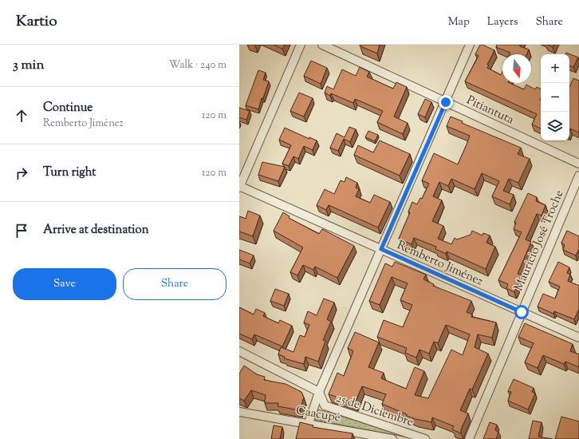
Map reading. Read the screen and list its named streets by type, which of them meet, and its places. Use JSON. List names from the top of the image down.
{
  "streets": {
    "street": [
      "Pitiantuta",
      "Mauricio José Troche",
      "Remberto Jiménez",
      "25 de Diciembre",
      "Caacupé"
    ]
  },
  "crossings": [
    ["Mauricio José Troche", "Remberto Jiménez"]
  ],
  "north": "bottom",
  "page": {
    "header": "Kartio",
    "nav": ["Map", "Layers", "Share"],
    "heading": ["3 min", "Walk · 240 m"],
    "map_buttons": ["+", "−"],
    "list": [
      ["Continue", "Remberto Jiménez", "120 m"],
      ["Turn right", "120 m"],
      "Arrive at destination"
    ],
    "buttons": ["Save", "Share"]
  }
}
